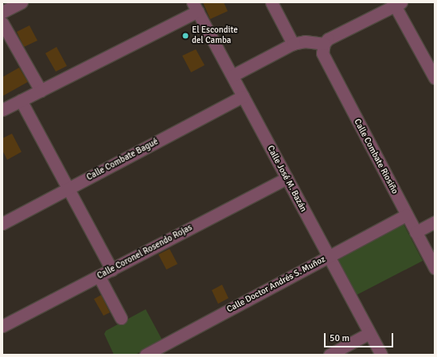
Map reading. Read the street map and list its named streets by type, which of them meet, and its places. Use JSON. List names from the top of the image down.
{
  "streets": {
    "street": [
      "Calle Combate Riosiño",
      "Calle Combate Bagué",
      "Calle José M. Bazán",
      "Calle Coronel Rosendo Rojas",
      "Calle Doctor Andrés S. Muñoz"
    ]
  },
  "crossings": [
    ["Calle Combate Riosiño", "Calle Doctor Andrés S. Muñoz"],
    ["Calle Combate Bagué", "Calle José M. Bazán"],
    ["Calle José M. Bazán", "Calle Coronel Rosendo Rojas"],
    ["Calle José M. Bazán", "Calle Doctor Andrés S. Muñoz"]
  ],
  "places": ["El Escondite del Camba"],
  "scale_bar": "50 m"
}
